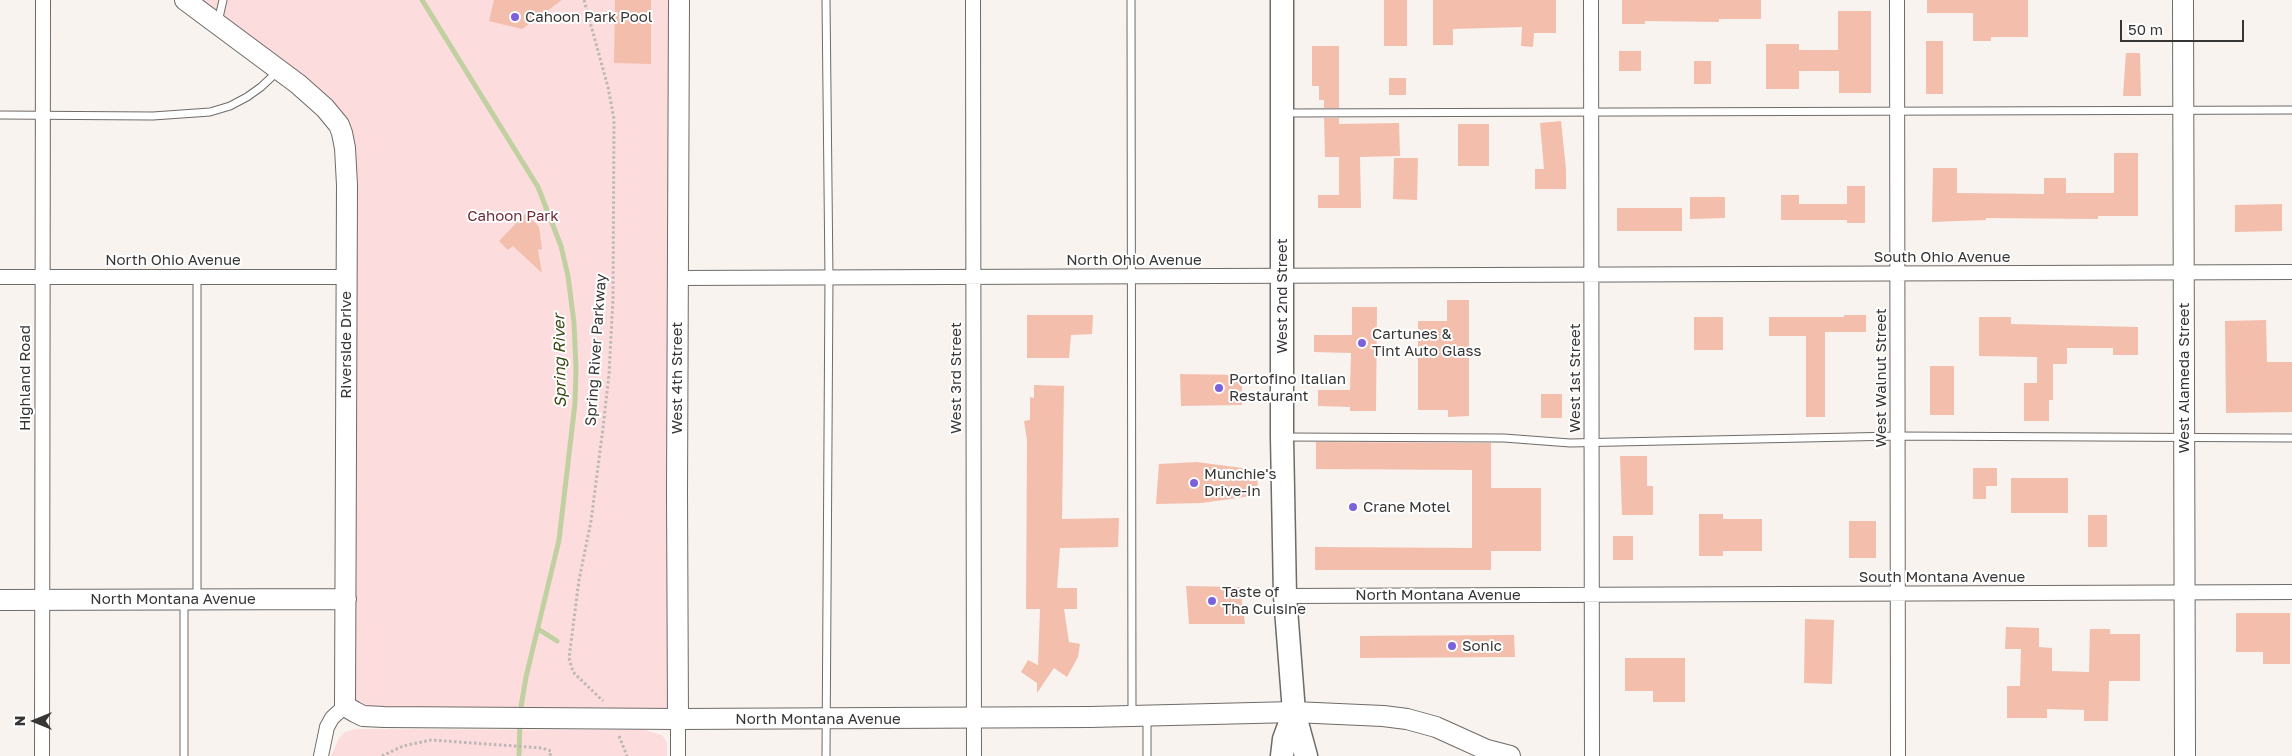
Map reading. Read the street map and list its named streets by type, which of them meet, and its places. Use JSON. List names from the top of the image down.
{
  "streets": {
    "main road": ["West 2nd Street"],
    "street": [
      "South Ohio Avenue",
      "North Ohio Avenue",
      "Riverside Drive",
      "Highland Road",
      "West 4th Street",
      "West 3rd Street",
      "West 1st Street",
      "West Walnut Street",
      "West Alameda Street",
      "South Montana Avenue",
      "North Montana Avenue"
    ],
    "path": ["Spring River Parkway"]
  },
  "crossings": [
    ["South Ohio Avenue", "North Ohio Avenue"],
    ["South Ohio Avenue", "West 1st Street"],
    ["South Ohio Avenue", "West Walnut Street"],
    ["South Ohio Avenue", "West Alameda Street"],
    ["North Ohio Avenue", "West 2nd Street"],
    ["North Ohio Avenue", "Riverside Drive"],
    ["North Ohio Avenue", "Highland Road"],
    ["North Ohio Avenue", "West 4th Street"],
    ["North Ohio Avenue", "West 3rd Street"],
    ["North Ohio Avenue", "West 1st Street"],
    ["West 2nd Street", "North Montana Avenue"],
    ["Riverside Drive", "North Montana Avenue"],
    ["Spring River Parkway", "North Montana Avenue"],
    ["Highland Road", "North Montana Avenue"],
    ["West 4th Street", "North Montana Avenue"],
    ["West 3rd Street", "North Montana Avenue"],
    ["West 1st Street", "South Montana Avenue"],
    ["West 1st Street", "North Montana Avenue"],
    ["West Walnut Street", "South Montana Avenue"],
    ["West Alameda Street", "South Montana Avenue"],
    ["South Montana Avenue", "North Montana Avenue"]
  ],
  "water": ["Spring River"],
  "parks": ["Cahoon Park"],
  "places": [
    "Cahoon Park Pool",
    "Cartunes & Tint Auto Glass",
    "Portofino Italian Restaurant",
    "Munchie's Drive-In",
    "Crane Motel",
    "Taste of Tha Cuisine",
    "Sonic"
  ],
  "scale_bar": "50 m",
  "north": "left"
}
